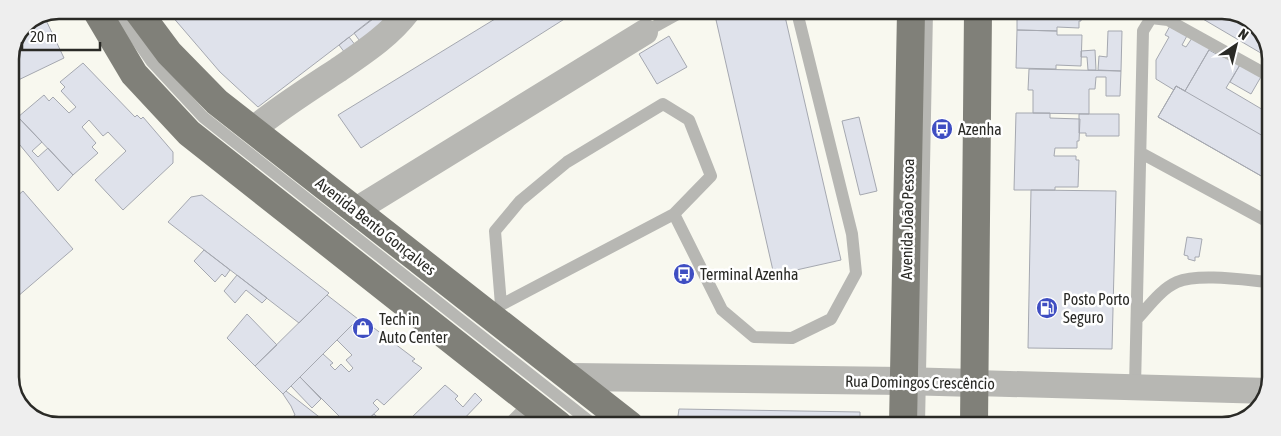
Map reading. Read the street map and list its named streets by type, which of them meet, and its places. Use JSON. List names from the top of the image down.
{
  "streets": {
    "main road": ["Avenida João Pessoa", "Avenida Bento Gonçalves"],
    "street": ["Rua Domingos Crescêncio"]
  },
  "crossings": [
    ["Avenida João Pessoa", "Rua Domingos Crescêncio"],
    ["Avenida Bento Gonçalves", "Rua Domingos Crescêncio"]
  ],
  "places": {
    "bus stop": ["Azenha", "Terminal Azenha"],
    "fuel station": ["Posto Porto Seguro"],
    "shop": ["Tech in Auto Center"]
  },
  "scale_bar": "20 m",
  "north": "top right"
}
